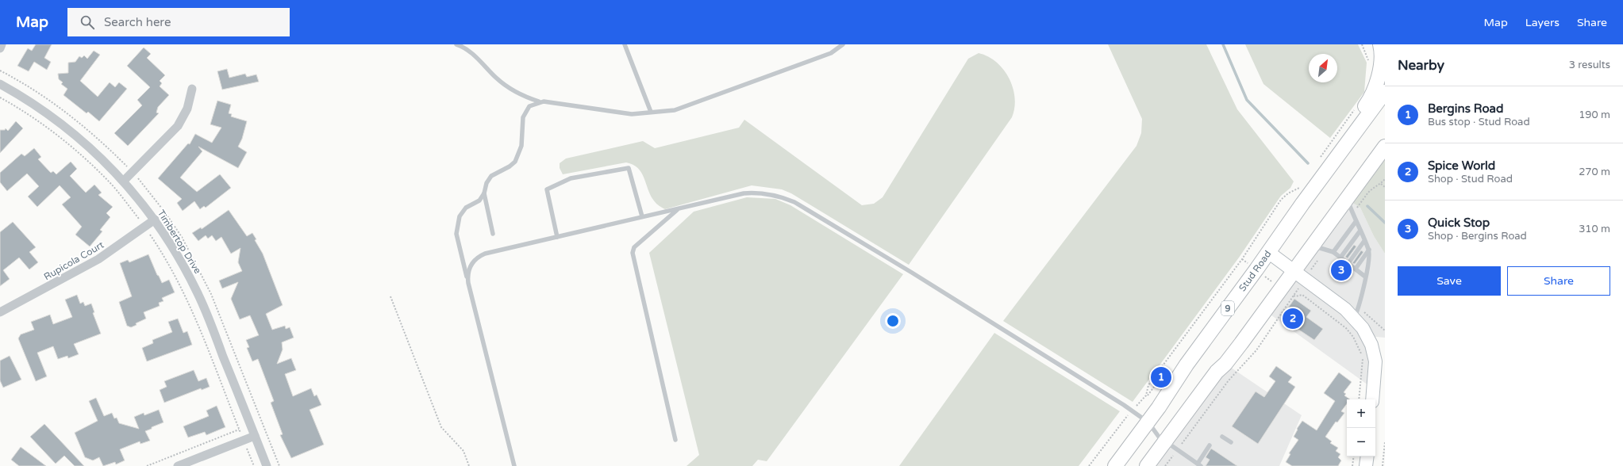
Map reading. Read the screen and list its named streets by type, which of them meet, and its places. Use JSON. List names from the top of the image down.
{
  "streets": {
    "highway": ["Stud Road", "9"],
    "street": ["Timbertop Drive", "Rupicola Court"]
  },
  "crossings": [
    ["Timbertop Drive", "Rupicola Court"]
  ],
  "north": "top right",
  "page": {
    "header": "Map",
    "search": "Search here",
    "nav": ["Map", "Layers", "Share"],
    "heading": ["Nearby", "3 results"],
    "list": [
      {
        "mark": "1",
        "name": "Bergins Road",
        "note": "Bus stop · Stud Road",
        "value": "190 m"
      },
      {
        "mark": "2",
        "name": "Spice World",
        "note": "Shop · Stud Road",
        "value": "270 m"
      },
      {
        "mark": "3",
        "name": "Quick Stop",
        "note": "Shop · Bergins Road",
        "value": "310 m"
      }
    ],
    "buttons": ["Save", "Share"],
    "pins": ["3", "2", "1"],
    "map_buttons": ["+", "−"]
  }
}
